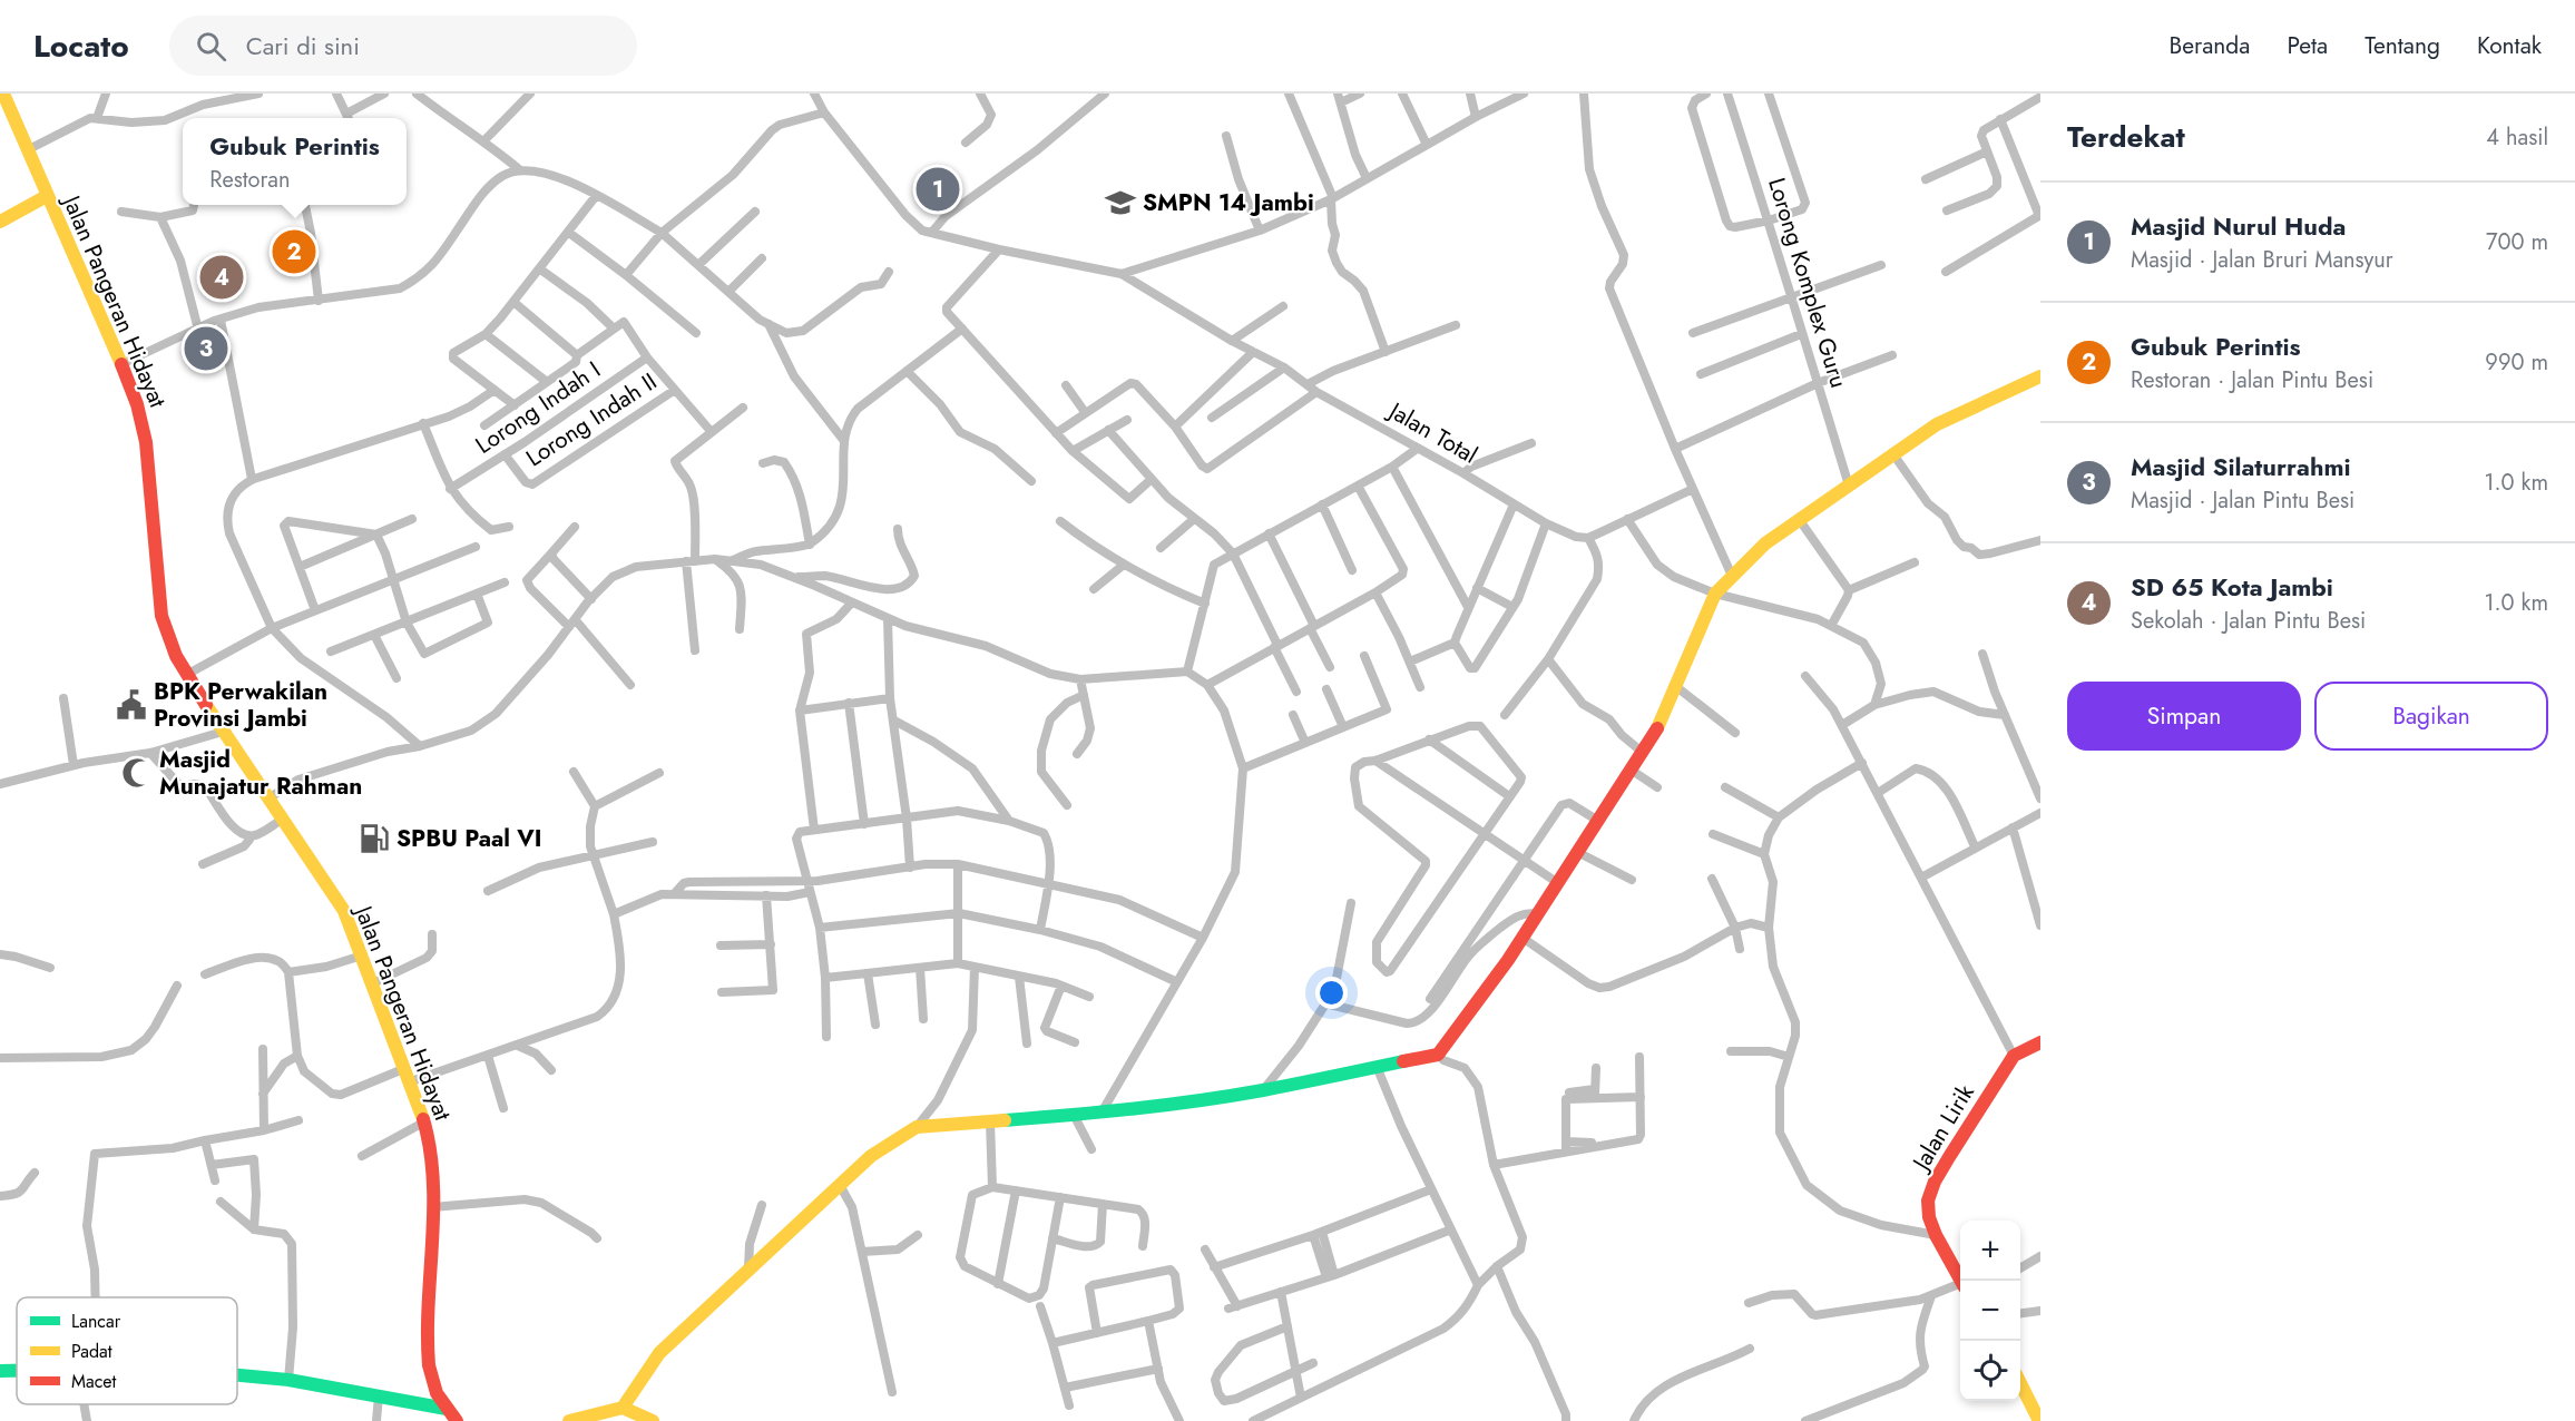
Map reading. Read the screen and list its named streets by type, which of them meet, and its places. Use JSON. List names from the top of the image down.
{
  "streets": {
    "main road": ["Jalan Pangeran Hidayat", "Jalan Lirik"],
    "street": [
      "Lorong Komplex Guru",
      "Lorong Indah I",
      "Lorong Indah II",
      "Jalan Total"
    ]
  },
  "crossings": [
    ["Lorong Indah I", "Lorong Indah II"]
  ],
  "places": {
    "school or university": ["SMPN 14 Jambi"],
    "public building": ["BPK Perwakilan Provinsi Jambi"],
    "mosque": ["Masjid Munajatur Rahman"],
    "fuel station": ["SPBU Paal VI"]
  },
  "legend": ["Lancar", "Padat", "Macet"],
  "page": {
    "header": "Locato",
    "search": "Cari di sini",
    "nav": [
      "Beranda",
      "Peta",
      "Tentang",
      "Kontak"
    ],
    "heading": ["Terdekat", "4 hasil"],
    "popup": ["Gubuk Perintis", "Restoran"],
    "pins": [
      "1",
      "2",
      "4",
      "3"
    ],
    "list": [
      {
        "mark": "1",
        "name": "Masjid Nurul Huda",
        "note": "Masjid · Jalan Bruri Mansyur",
        "value": "700 m"
      },
      {
        "mark": "2",
        "name": "Gubuk Perintis",
        "note": "Restoran · Jalan Pintu Besi",
        "value": "990 m"
      },
      {
        "mark": "3",
        "name": "Masjid Silaturrahmi",
        "note": "Masjid · Jalan Pintu Besi",
        "value": "1.0 km"
      },
      {
        "mark": "4",
        "name": "SD 65 Kota Jambi",
        "note": "Sekolah · Jalan Pintu Besi",
        "value": "1.0 km"
      }
    ],
    "buttons": ["Simpan", "Bagikan"],
    "map_buttons": ["+", "−"]
  }
}
